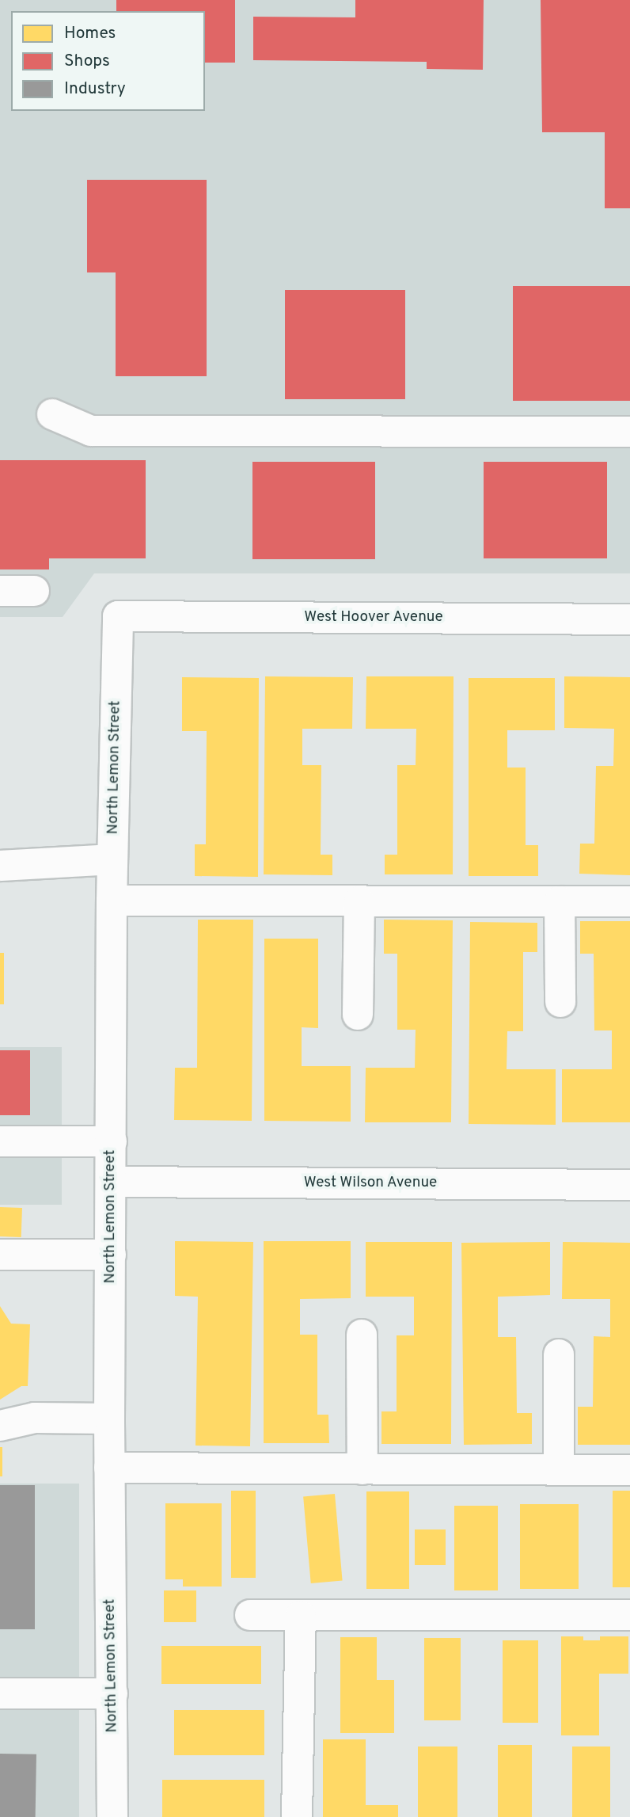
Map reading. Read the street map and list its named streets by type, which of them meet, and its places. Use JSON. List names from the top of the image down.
{
  "streets": {
    "street": ["West Hoover Avenue", "North Lemon Street", "West Wilson Avenue"]
  },
  "crossings": [
    ["West Hoover Avenue", "North Lemon Street"],
    ["North Lemon Street", "West Wilson Avenue"]
  ],
  "legend": ["Homes", "Shops", "Industry"]
}
